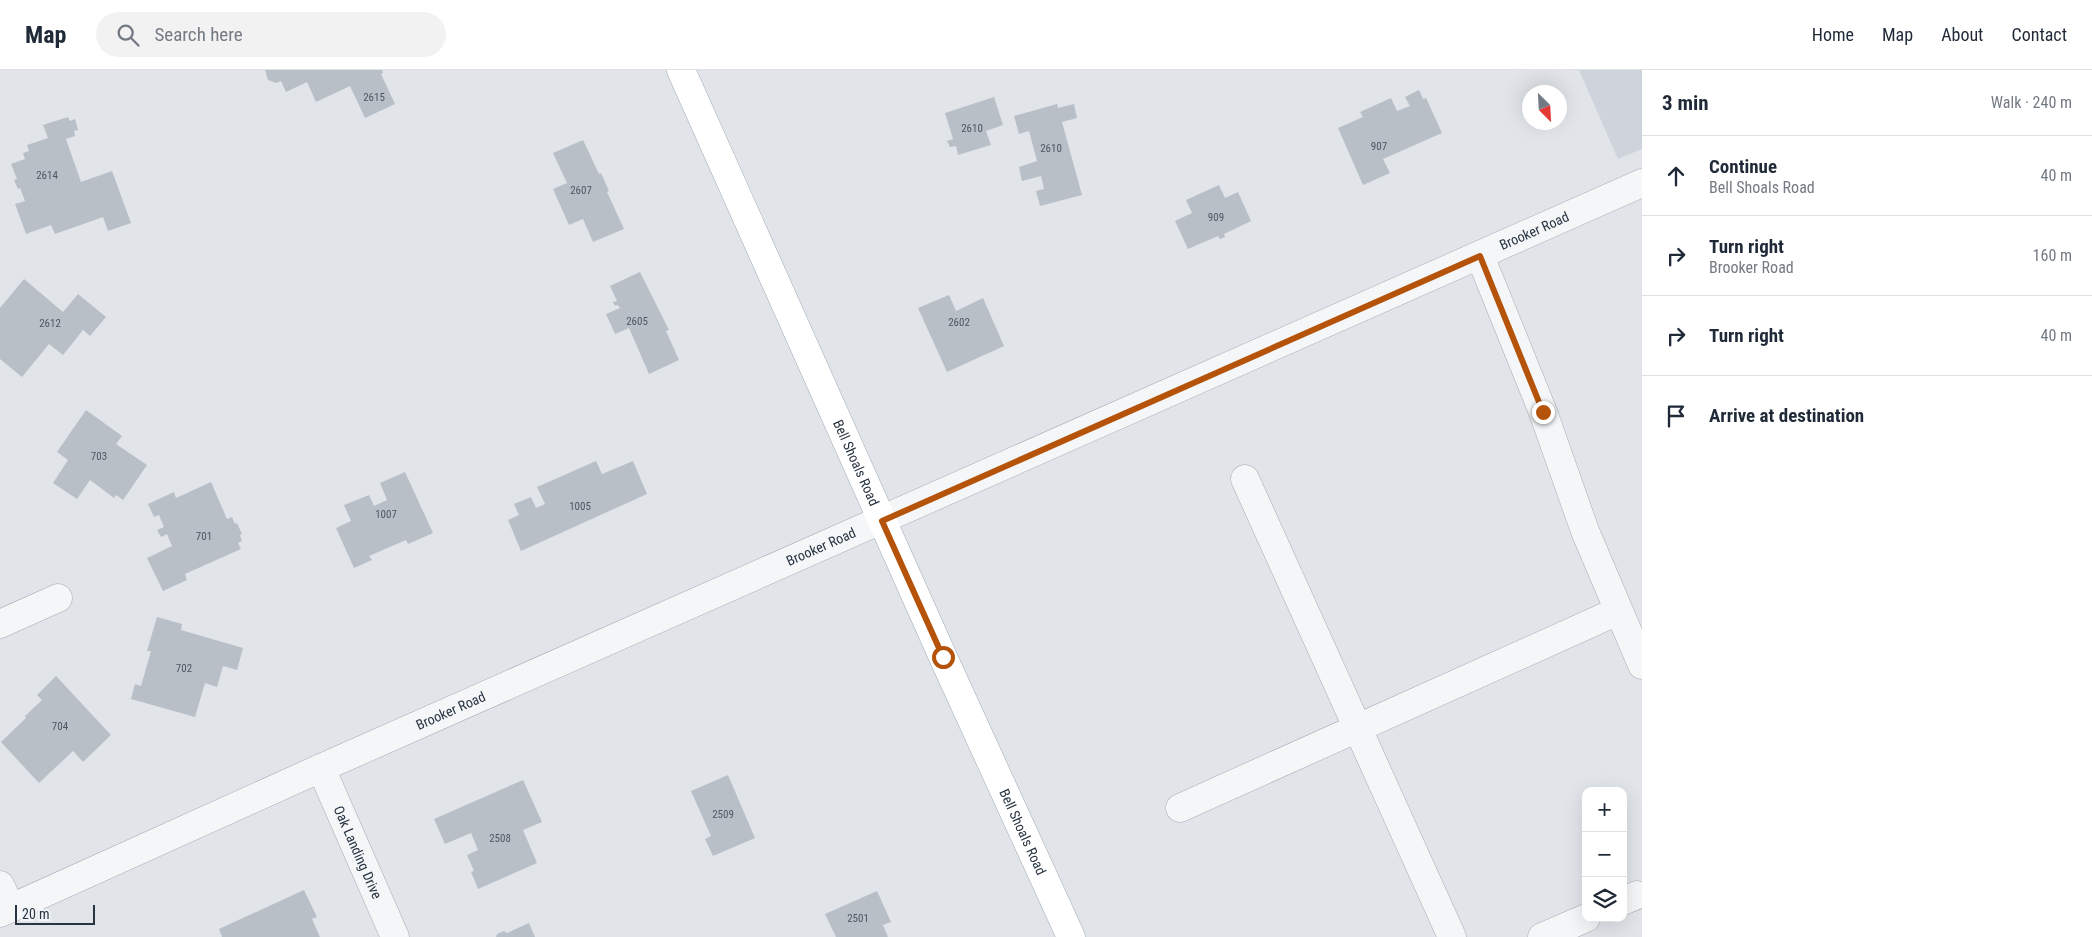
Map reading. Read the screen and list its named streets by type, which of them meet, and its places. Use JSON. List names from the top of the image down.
{
  "streets": {
    "main road": ["Bell Shoals Road"],
    "street": ["Brooker Road", "Oak Landing Drive"]
  },
  "crossings": [
    ["Brooker Road", "Bell Shoals Road"],
    ["Brooker Road", "Oak Landing Drive"]
  ],
  "house_numbers": [
    "2615",
    "2610",
    "907",
    "2610",
    "2614",
    "2607",
    "909",
    "2605",
    "2602",
    "2612",
    "703",
    "1005",
    "1007",
    "701",
    "702",
    "704",
    "2509",
    "2508",
    "2501"
  ],
  "scale_bar": "20 m",
  "north": "bottom right",
  "page": {
    "header": "Map",
    "search": "Search here",
    "nav": [
      "Home",
      "Map",
      "About",
      "Contact"
    ],
    "heading": ["3 min", "Walk · 240 m"],
    "list": [
      ["Continue", "Bell Shoals Road", "40 m"],
      ["Turn right", "Brooker Road", "160 m"],
      ["Turn right", "40 m"],
      "Arrive at destination"
    ],
    "map_buttons": ["+", "−"],
    "scale": "20 m"
  }
}
